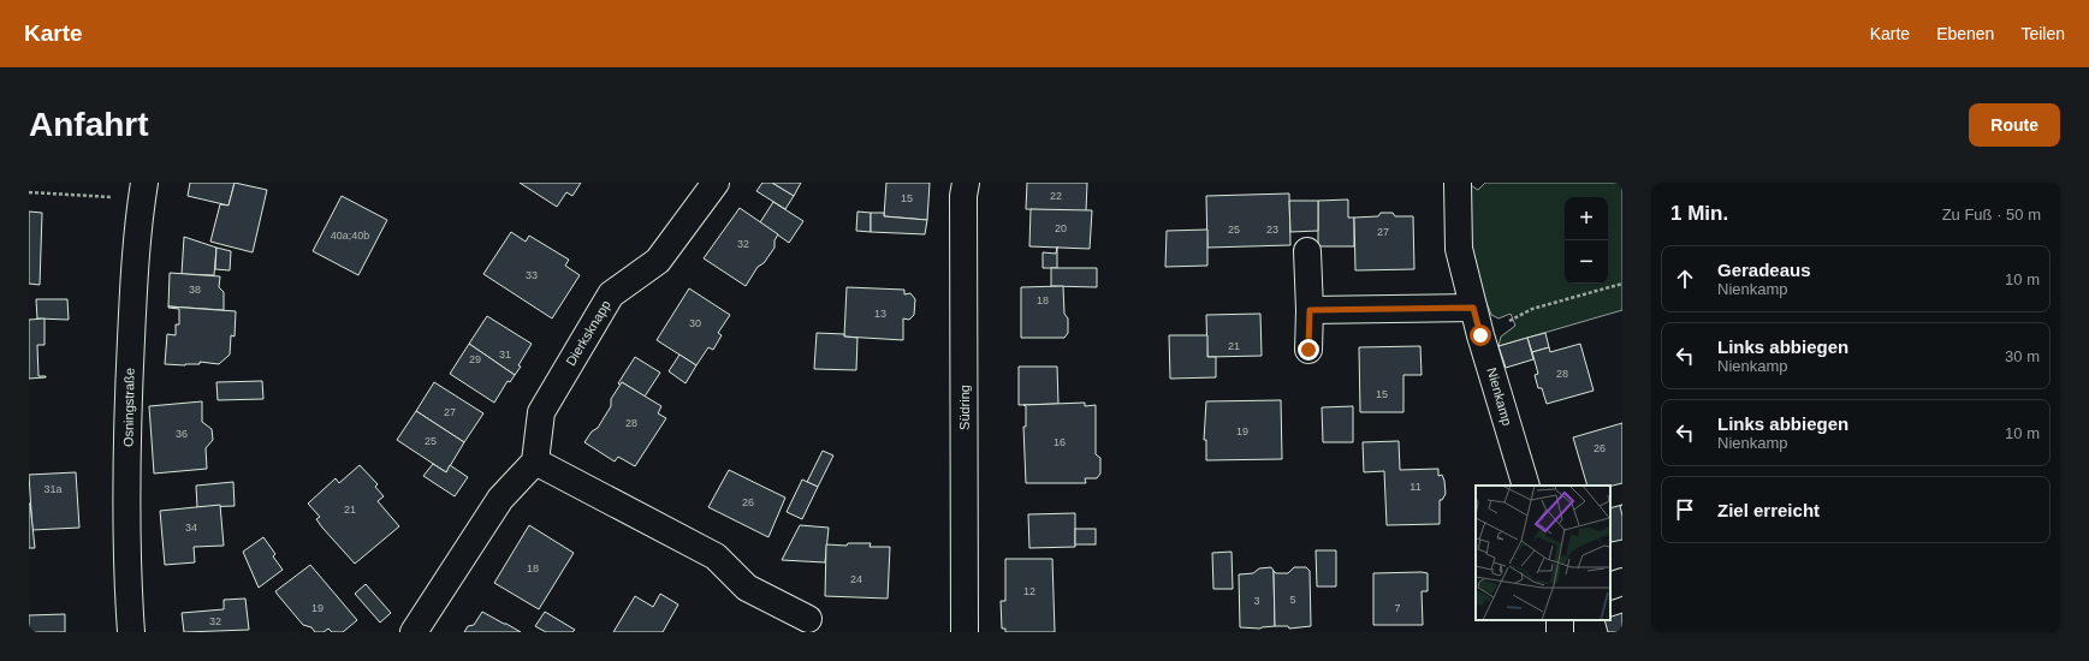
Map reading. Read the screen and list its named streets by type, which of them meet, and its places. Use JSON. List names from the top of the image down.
{
  "streets": {
    "street": [
      "Dierksknapp",
      "Nienkamp",
      "Osningstraße",
      "Südring"
    ]
  },
  "house_numbers": [
    "22",
    "15",
    "20",
    "25",
    "23",
    "27",
    "40a;40b",
    "32",
    "33",
    "38",
    "18",
    "13",
    "30",
    "21",
    "31",
    "29",
    "28",
    "15",
    "27",
    "28",
    "19",
    "36",
    "25",
    "16",
    "26",
    "11",
    "31a",
    "26",
    "21",
    "34",
    "18",
    "24",
    "12",
    "5",
    "3",
    "19",
    "7",
    "32"
  ],
  "page": {
    "header": "Karte",
    "nav": ["Karte", "Ebenen", "Teilen"],
    "buttons": "Route",
    "title": "Anfahrt",
    "heading": ["1 Min.", "Zu Fuß · 50 m"],
    "map_buttons": ["+", "−"],
    "list": [
      ["Geradeaus", "Nienkamp", "10 m"],
      ["Links abbiegen", "Nienkamp", "30 m"],
      ["Links abbiegen", "Nienkamp", "10 m"],
      "Ziel erreicht"
    ]
  }
}
